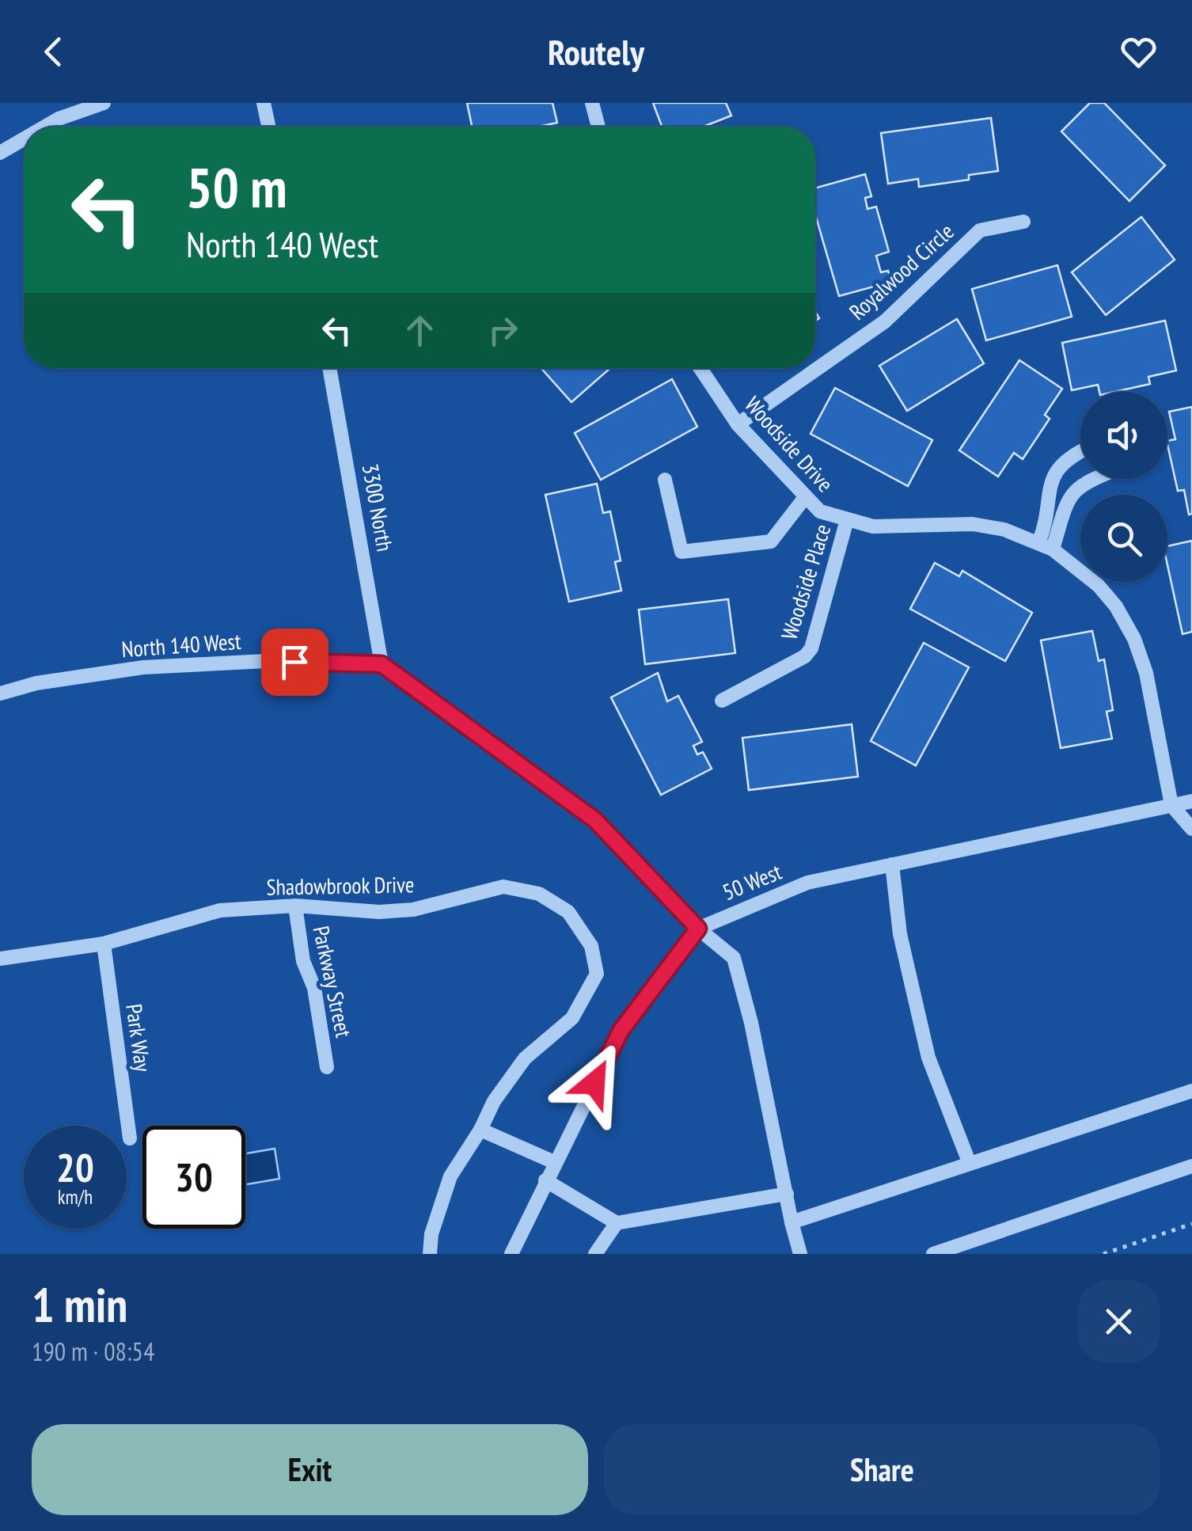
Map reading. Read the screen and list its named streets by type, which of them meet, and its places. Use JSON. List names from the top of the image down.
{
  "streets": {
    "street": [
      "Royalwood Circle",
      "Woodside Drive",
      "3300 North",
      "Woodside Place",
      "North 140 West",
      "50 West",
      "Shadowbrook Drive",
      "Parkway Street",
      "Park Way"
    ]
  },
  "crossings": [
    ["Royalwood Circle", "Woodside Drive"],
    ["Woodside Drive", "Woodside Place"],
    ["Woodside Drive", "50 West"],
    ["3300 North", "North 140 West"],
    ["Shadowbrook Drive", "Parkway Street"],
    ["Shadowbrook Drive", "Park Way"]
  ],
  "page": {
    "header": "Routely",
    "turn": ["50 m", "North 140 West"],
    "speed": "20 km/h",
    "limit": "30",
    "heading": ["1 min", "190 m · 08:54"],
    "buttons": ["Exit", "Share"]
  }
}
